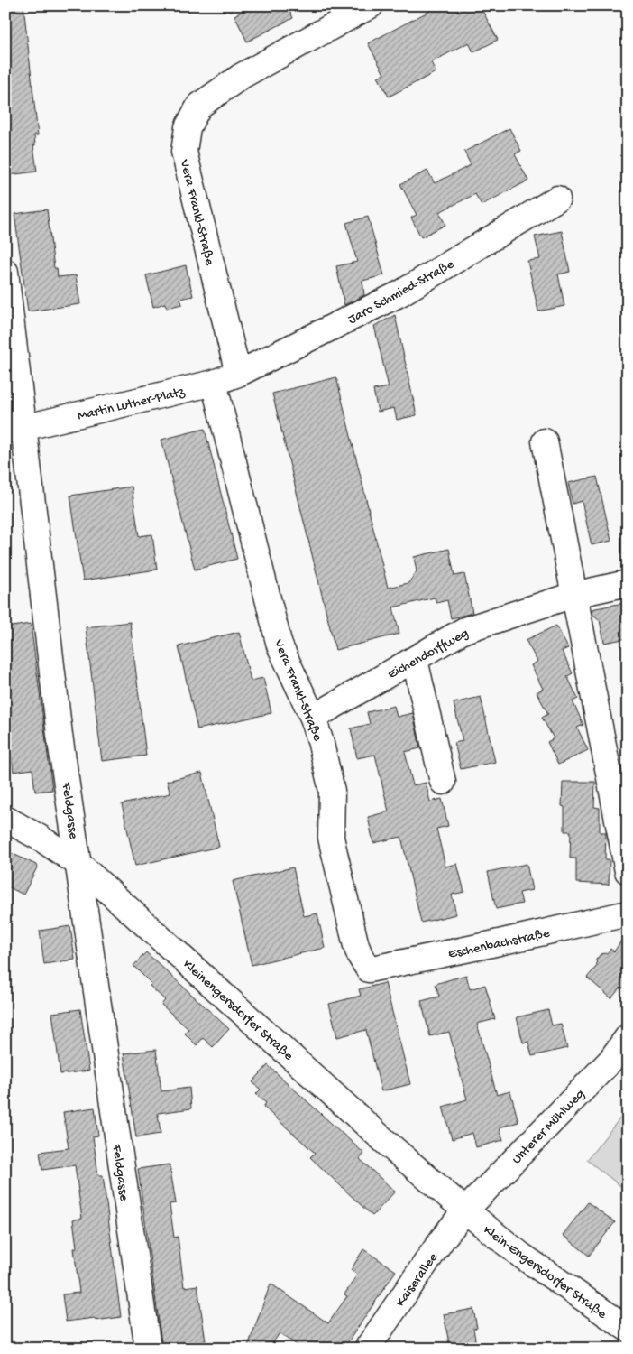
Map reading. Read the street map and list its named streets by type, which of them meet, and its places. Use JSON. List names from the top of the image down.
{
  "streets": {
    "street": [
      "Vera Frankl-Straße",
      "Jaro Schmied-Straße",
      "Martin Luther-Platz",
      "Eichendorffweg",
      "Feldgasse",
      "Eschenbachstraße",
      "Kleinengersdorfer Straße",
      "Unterer Mühlweg",
      "Klein-Engersdorfer Straße",
      "Kaiserallee"
    ]
  },
  "crossings": [
    ["Vera Frankl-Straße", "Jaro Schmied-Straße"],
    ["Vera Frankl-Straße", "Martin Luther-Platz"],
    ["Vera Frankl-Straße", "Eichendorffweg"],
    ["Vera Frankl-Straße", "Eschenbachstraße"],
    ["Jaro Schmied-Straße", "Martin Luther-Platz"],
    ["Martin Luther-Platz", "Feldgasse"],
    ["Feldgasse", "Kleinengersdorfer Straße"],
    ["Kleinengersdorfer Straße", "Unterer Mühlweg"],
    ["Kleinengersdorfer Straße", "Klein-Engersdorfer Straße"],
    ["Kleinengersdorfer Straße", "Kaiserallee"],
    ["Unterer Mühlweg", "Klein-Engersdorfer Straße"],
    ["Unterer Mühlweg", "Kaiserallee"],
    ["Klein-Engersdorfer Straße", "Kaiserallee"]
  ]
}
